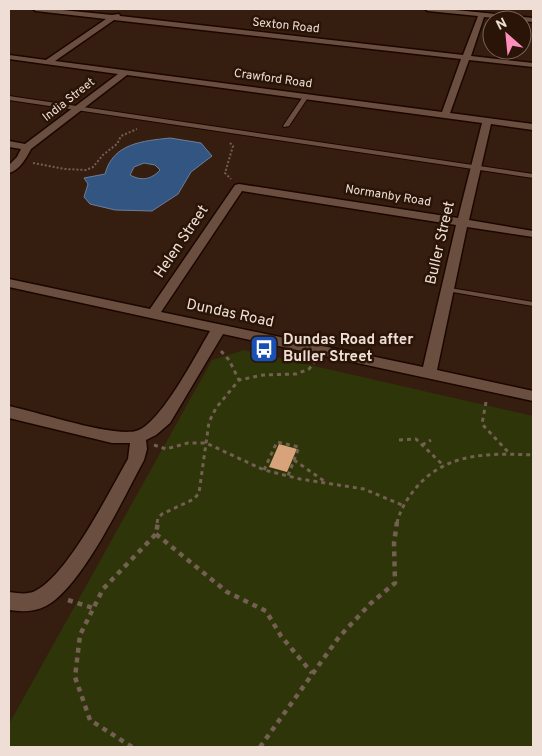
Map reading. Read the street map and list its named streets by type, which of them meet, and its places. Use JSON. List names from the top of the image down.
{
  "streets": {
    "street": [
      "Sexton Road",
      "Crawford Road",
      "India Street",
      "Normanby Road",
      "Helen Street",
      "Buller Street",
      "Dundas Road"
    ]
  },
  "crossings": [
    ["Crawford Road", "India Street"],
    ["Crawford Road", "Buller Street"],
    ["Normanby Road", "Helen Street"],
    ["Normanby Road", "Buller Street"],
    ["Helen Street", "Dundas Road"],
    ["Buller Street", "Dundas Road"]
  ],
  "places": {
    "bus stop": ["Dundas Road after Buller Street"]
  },
  "north": "top left"
}
